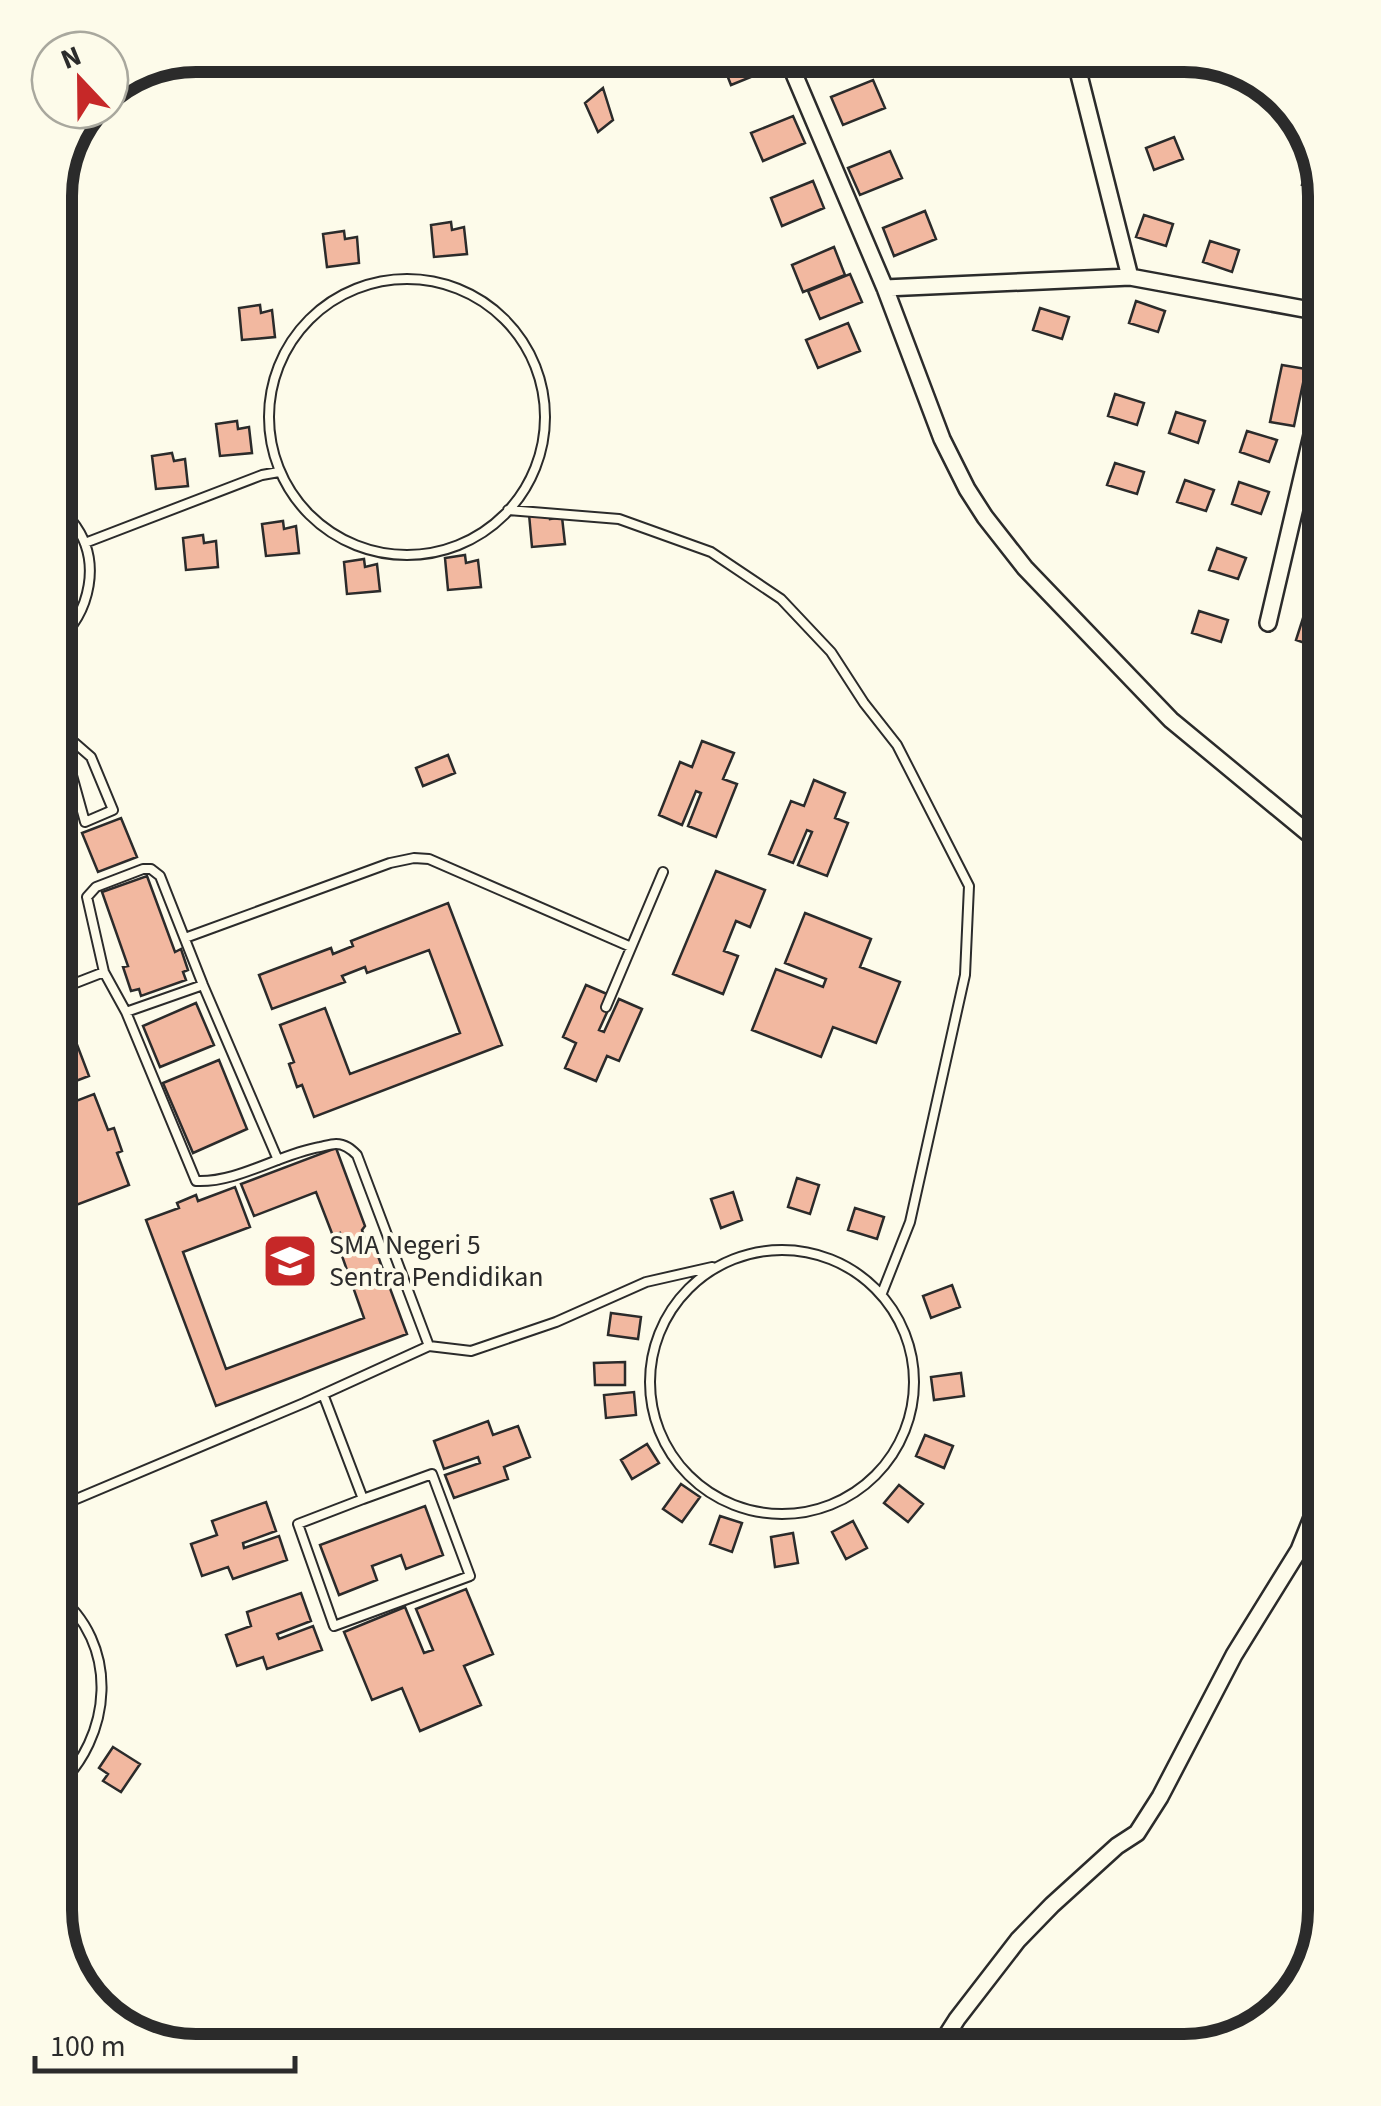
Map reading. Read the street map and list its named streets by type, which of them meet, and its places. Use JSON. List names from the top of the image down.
{
  "places": {
    "school or university": ["SMA Negeri 5 Sentra Pendidikan"]
  },
  "scale_bar": "100 m",
  "north": "top"
}
